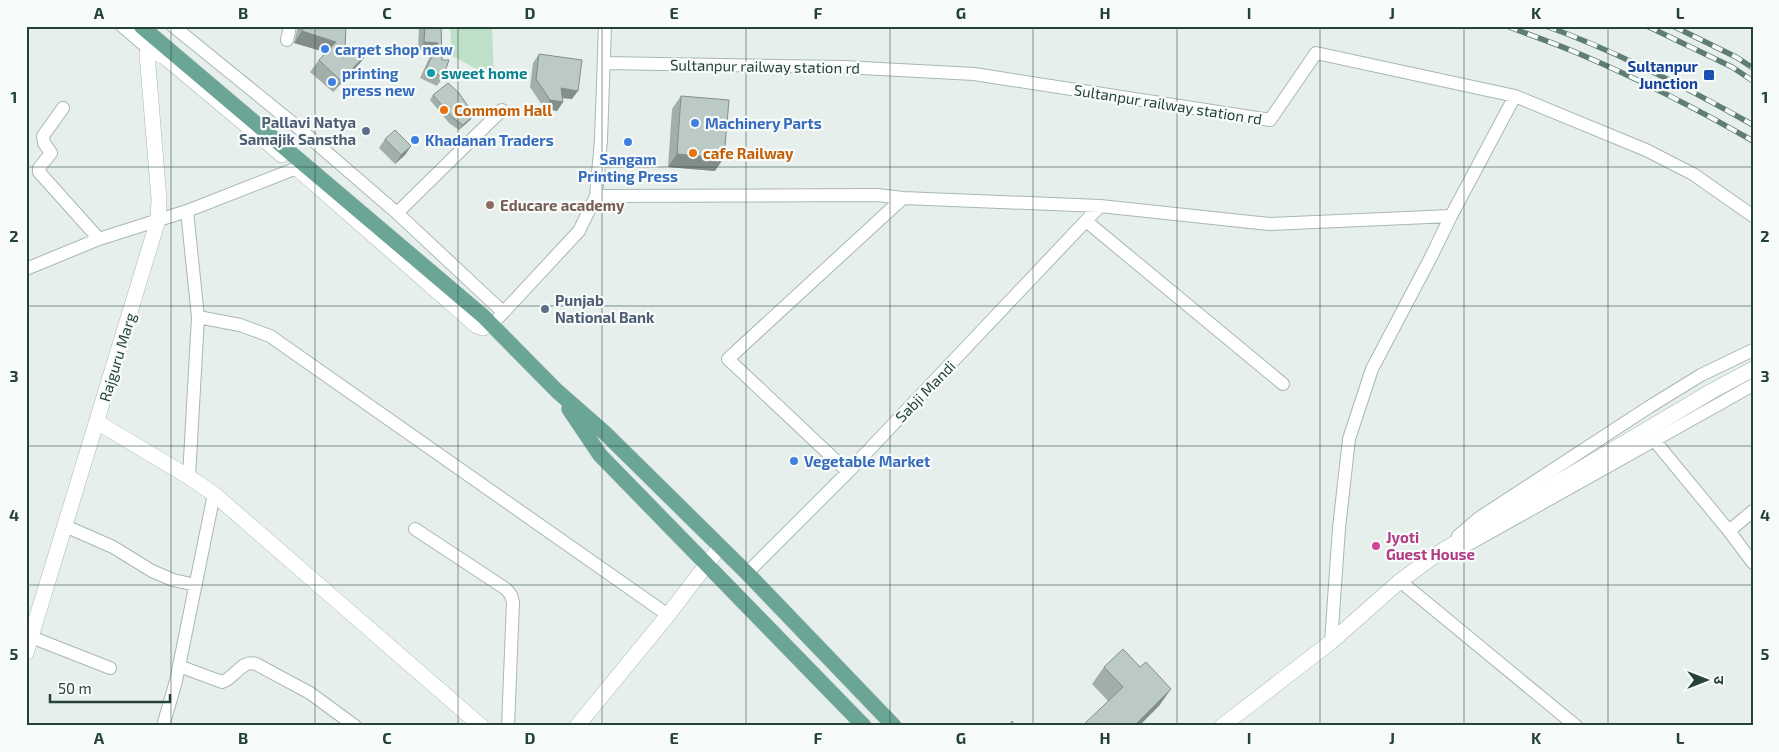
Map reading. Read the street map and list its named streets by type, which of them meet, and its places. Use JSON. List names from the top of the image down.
{
  "streets": {
    "street": ["Sultanpur railway station rd", "Rajguru Marg", "Sabji Mandi"]
  },
  "places": {
    "other": [
      "carpet shop new",
      "sweet home",
      "printing press new",
      "Commom Hall",
      "Machinery Parts",
      "Pallavi Natya Samajik Sanstha",
      "Khadanan Traders",
      "Sangam Printing Press",
      "cafe Railway",
      "Educare academy",
      "Punjab National Bank",
      "Vegetable Market",
      "Jyoti Guest House"
    ],
    "transit": ["Sultanpur Junction"]
  },
  "scale_bar": "50 m",
  "north": "right",
  "grid": {
    "columns": [
      "A",
      "B",
      "C",
      "D",
      "E",
      "F",
      "G",
      "H",
      "I",
      "J",
      "K",
      "L"
    ],
    "rows": [
      "1",
      "2",
      "3",
      "4",
      "5"
    ]
  }
}
